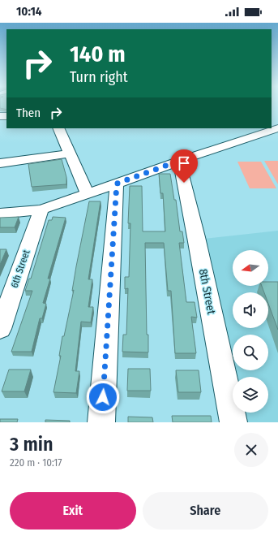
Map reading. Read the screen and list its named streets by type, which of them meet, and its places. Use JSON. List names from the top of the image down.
{
  "streets": {
    "street": ["6th Street", "8th Street"]
  },
  "north": "left",
  "page": {
    "status": "10:14",
    "turn": ["140 m", "Turn right"],
    "then": "Then",
    "heading": ["3 min", "220 m · 10:17"],
    "buttons": ["Exit", "Share"]
  }
}
